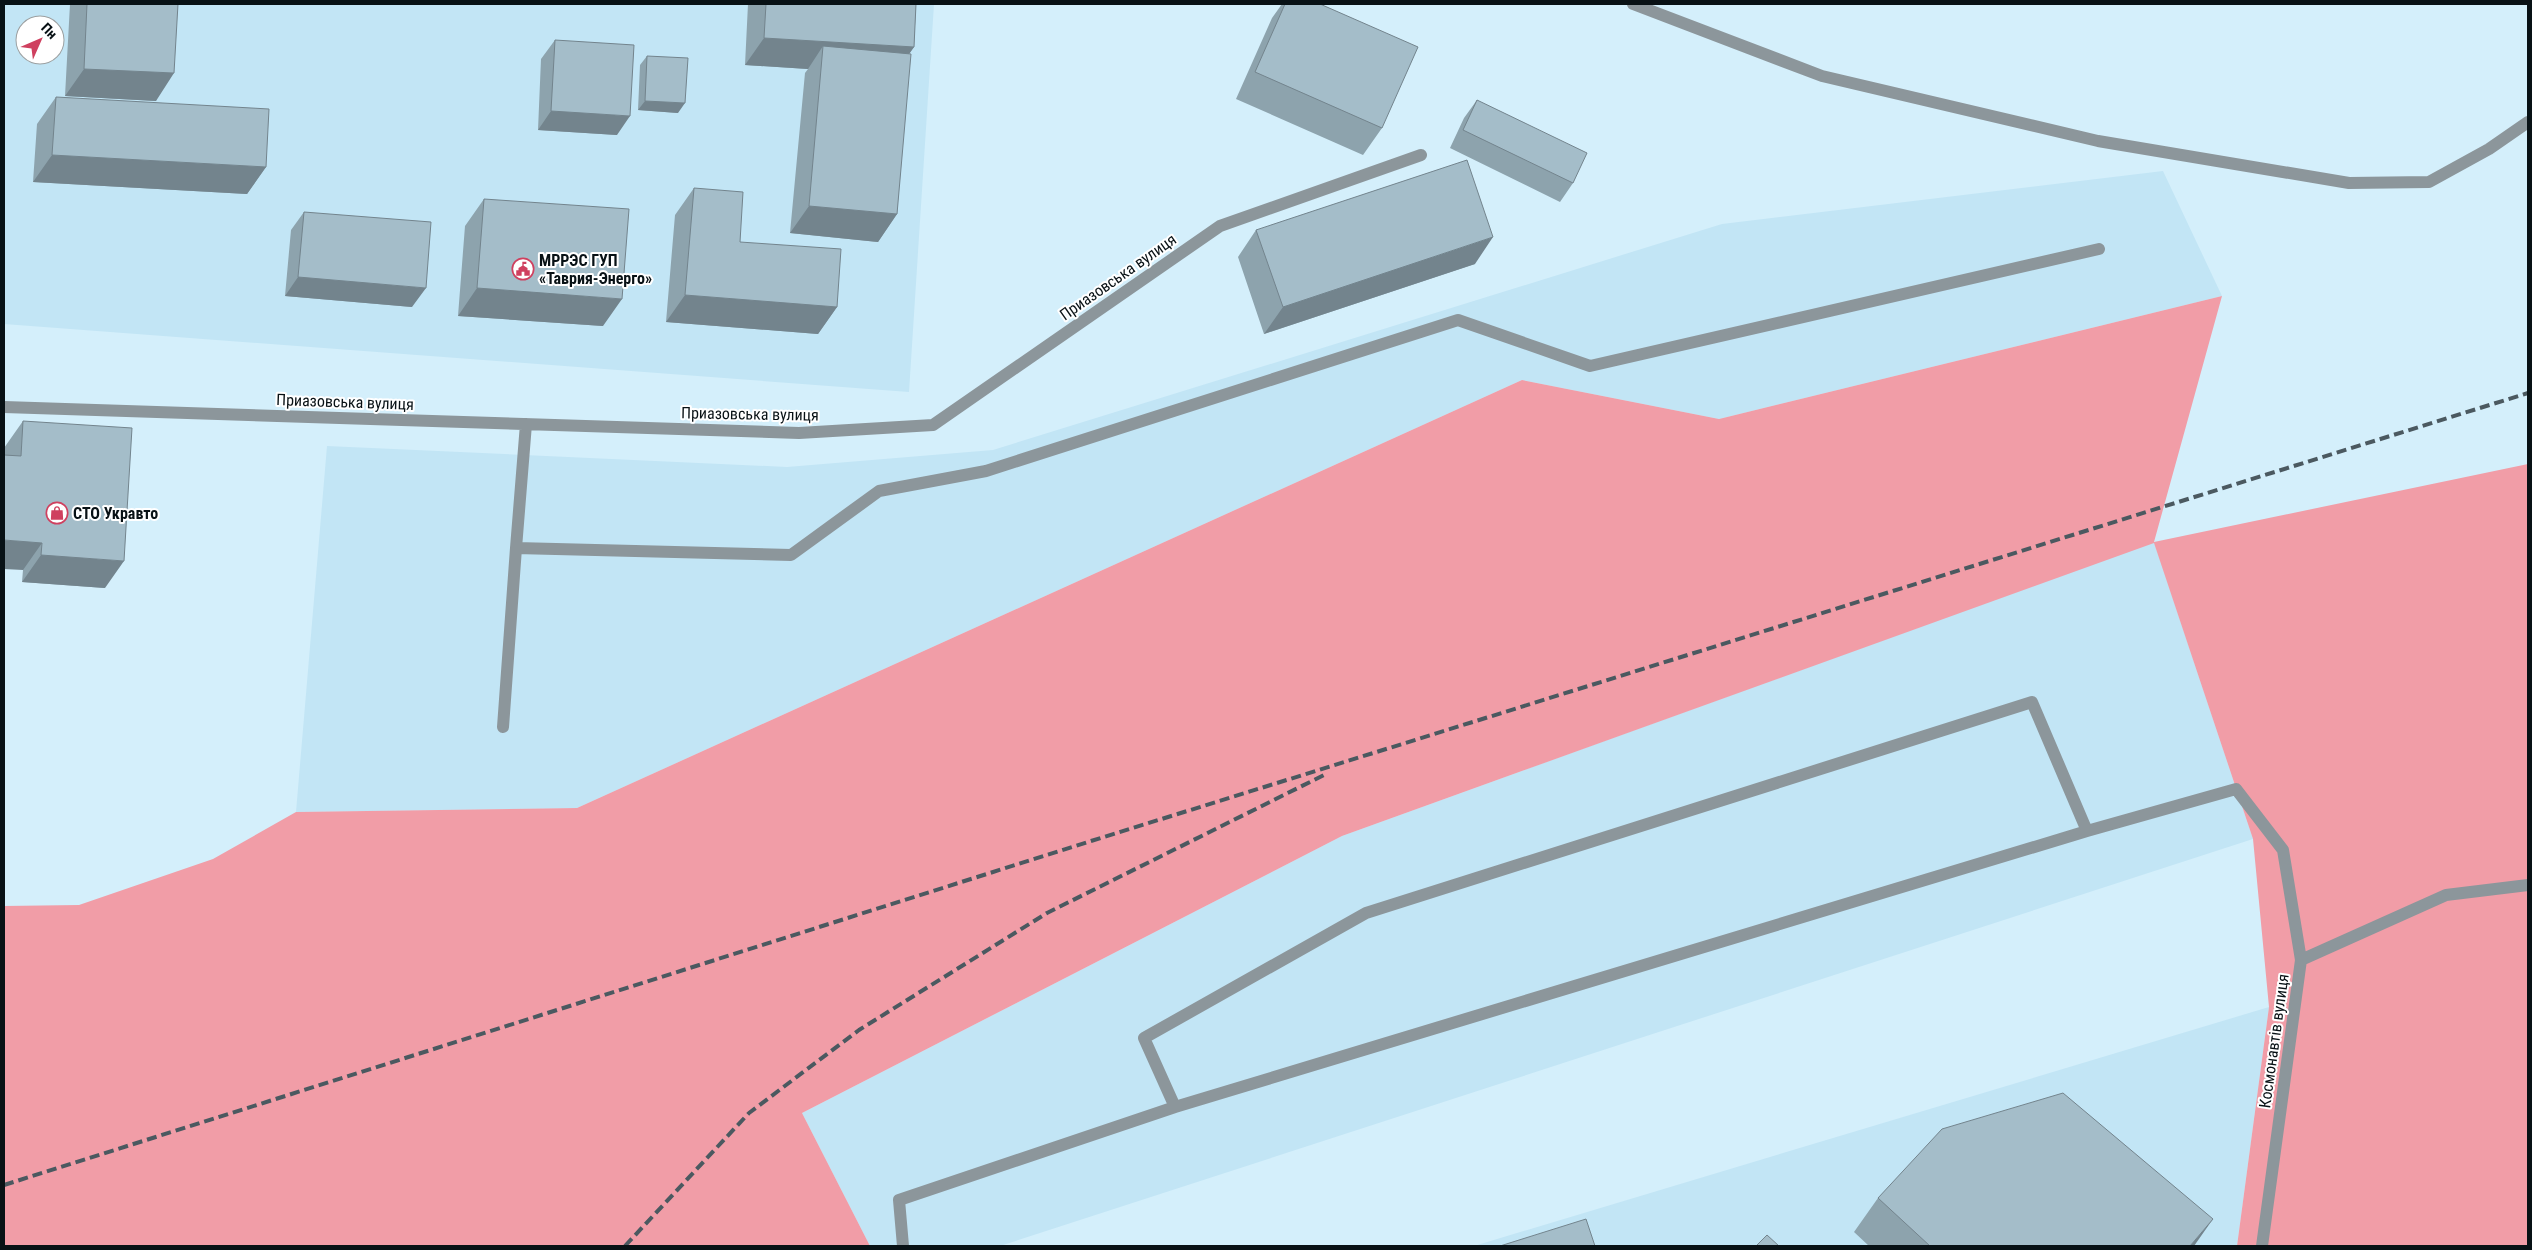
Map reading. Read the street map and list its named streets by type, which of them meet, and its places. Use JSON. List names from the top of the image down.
{
  "streets": {
    "street": ["Приазовська вулиця", "Космонавтів вулиця"]
  },
  "places": {
    "public building": ["МРРЭС ГУП «Таврия-Энерго»"],
    "shop": ["СТО Укравто"]
  },
  "north": "top right"
}
